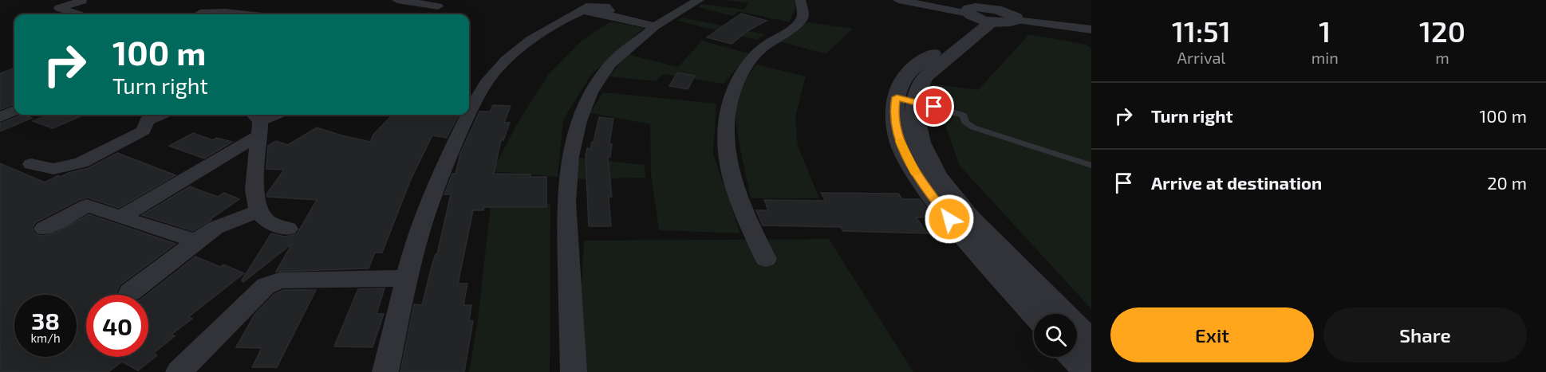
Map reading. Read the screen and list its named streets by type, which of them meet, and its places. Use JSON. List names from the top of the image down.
{
  "page": {
    "eta": [
      "11:51",
      "Arrival",
      "1",
      "min",
      "120",
      "m"
    ],
    "turn": ["100 m", "Turn right"],
    "list": [
      {
        "name": "Turn right",
        "value": "100 m"
      },
      {
        "name": "Arrive at destination",
        "value": "20 m"
      }
    ],
    "speed": "38 km/h",
    "limit": "40",
    "buttons": ["Exit", "Share"]
  }
}
